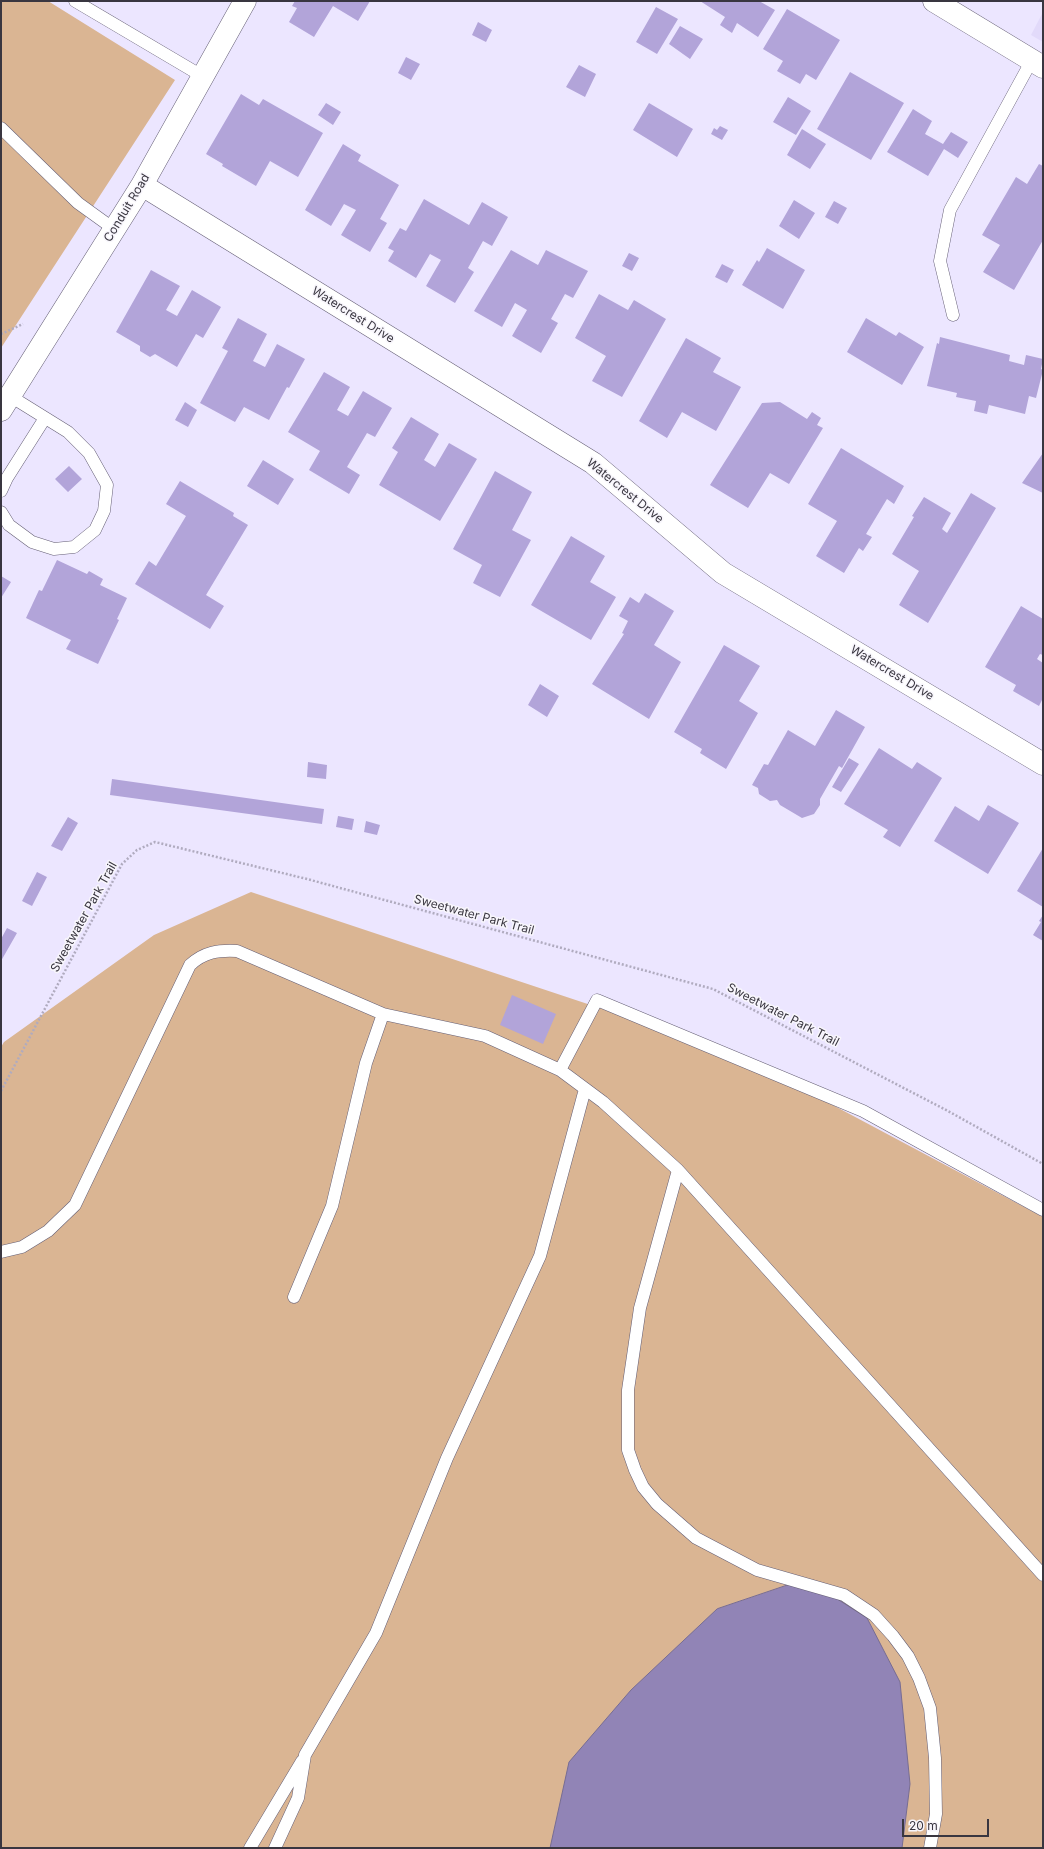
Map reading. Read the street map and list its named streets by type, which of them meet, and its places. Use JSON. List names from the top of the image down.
{
  "streets": {
    "street": ["Conduit Road", "Watercrest Drive"],
    "path": ["Sweetwater Park Trail"]
  },
  "crossings": [
    ["Conduit Road", "Watercrest Drive"]
  ],
  "scale_bar": "20 m"
}
